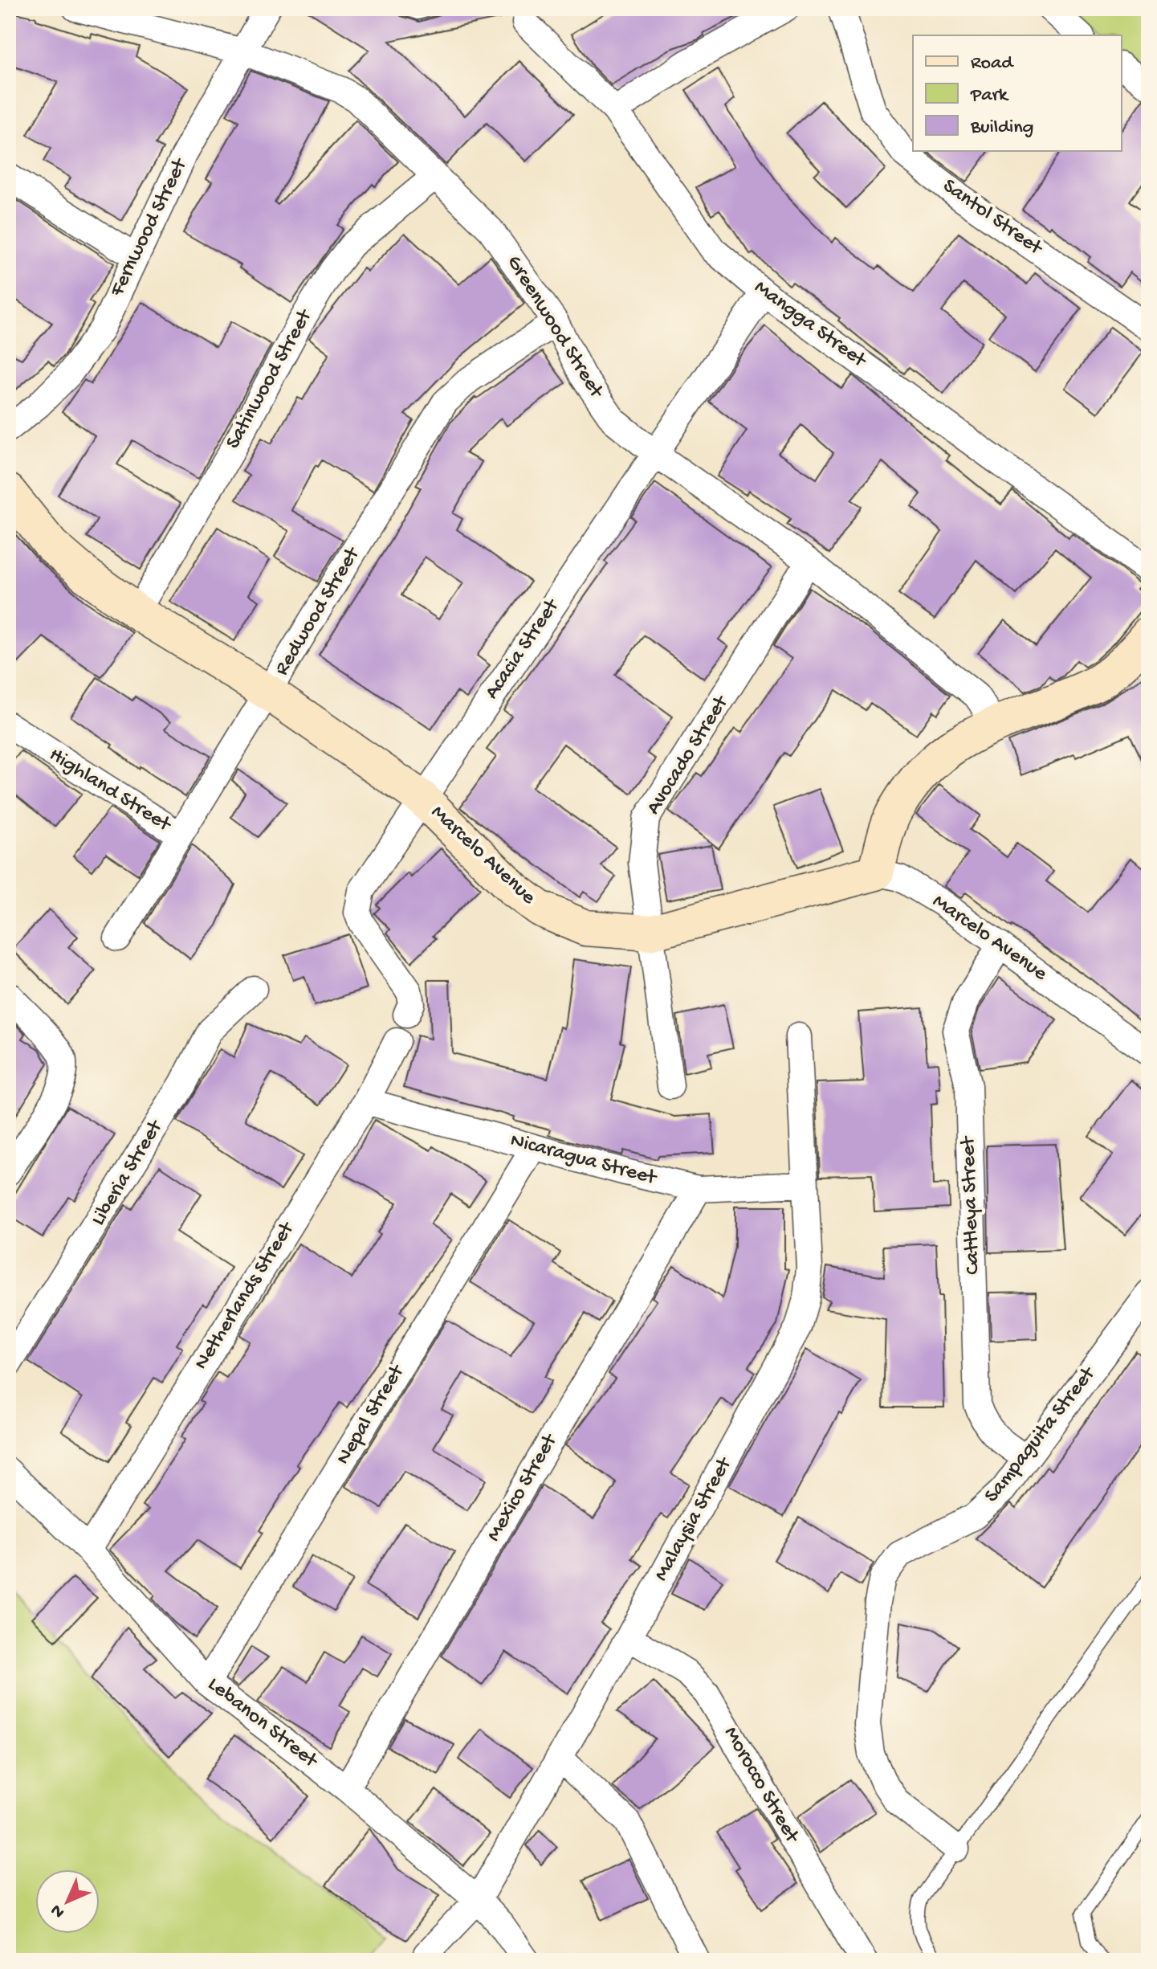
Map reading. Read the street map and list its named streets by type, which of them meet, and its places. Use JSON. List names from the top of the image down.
{
  "streets": {
    "street": [
      "Santol Street",
      "Fernwood Street",
      "Mangga Street",
      "Greenwood Street",
      "Satinwood Street",
      "Redwood Street",
      "Acacia Street",
      "Avocado Street",
      "Highland Street",
      "Marcelo Avenue",
      "Nicaragua Street",
      "Liberia Street",
      "Cattleya Street",
      "Netherlands Street",
      "Nepal Street",
      "Sampaguita Street",
      "Mexico Street",
      "Malaysia Street",
      "Lebanon Street",
      "Morocco Street"
    ]
  },
  "crossings": [
    ["Fernwood Street", "Greenwood Street"],
    ["Mangga Street", "Acacia Street"],
    ["Greenwood Street", "Satinwood Street"],
    ["Greenwood Street", "Redwood Street"],
    ["Greenwood Street", "Acacia Street"],
    ["Greenwood Street", "Avocado Street"],
    ["Satinwood Street", "Marcelo Avenue"],
    ["Redwood Street", "Highland Street"],
    ["Redwood Street", "Marcelo Avenue"],
    ["Acacia Street", "Marcelo Avenue"],
    ["Avocado Street", "Marcelo Avenue"],
    ["Marcelo Avenue", "Cattleya Street"],
    ["Nicaragua Street", "Netherlands Street"],
    ["Nicaragua Street", "Nepal Street"],
    ["Nicaragua Street", "Mexico Street"],
    ["Nicaragua Street", "Malaysia Street"],
    ["Cattleya Street", "Sampaguita Street"],
    ["Netherlands Street", "Lebanon Street"],
    ["Nepal Street", "Lebanon Street"],
    ["Mexico Street", "Lebanon Street"],
    ["Malaysia Street", "Lebanon Street"],
    ["Malaysia Street", "Morocco Street"]
  ],
  "legend": ["Road", "Park", "Building"],
  "north": "bottom left"
}
